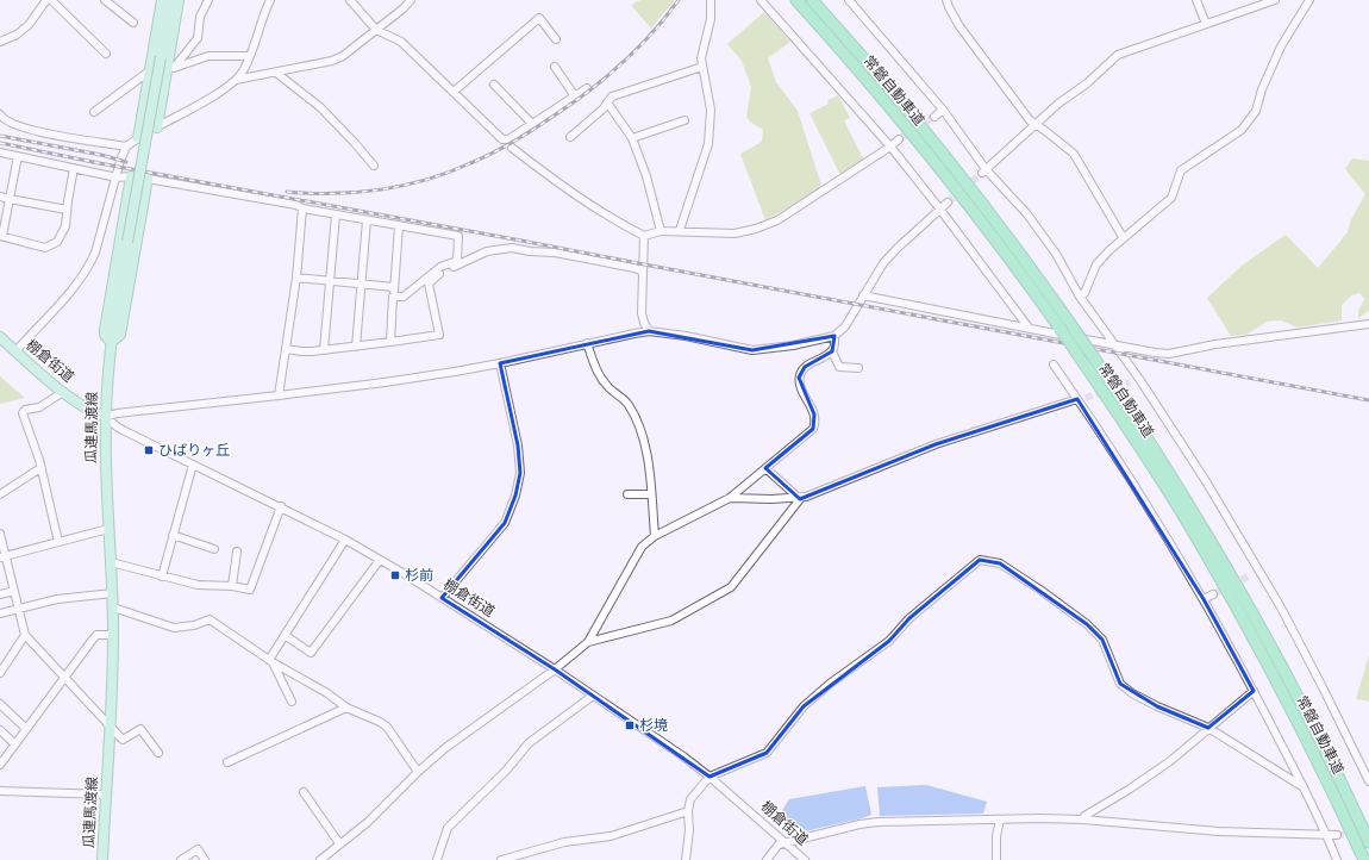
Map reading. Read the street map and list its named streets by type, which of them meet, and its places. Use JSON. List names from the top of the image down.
{
  "streets": {
    "highway": ["常磐自動車道"],
    "main road": ["棚倉街道", "瓜連馬渡線"]
  },
  "crossings": [
    ["棚倉街道", "瓜連馬渡線"]
  ],
  "places": {
    "transit": ["ひばりヶ丘", "杉前", "杉境"]
  }
}
